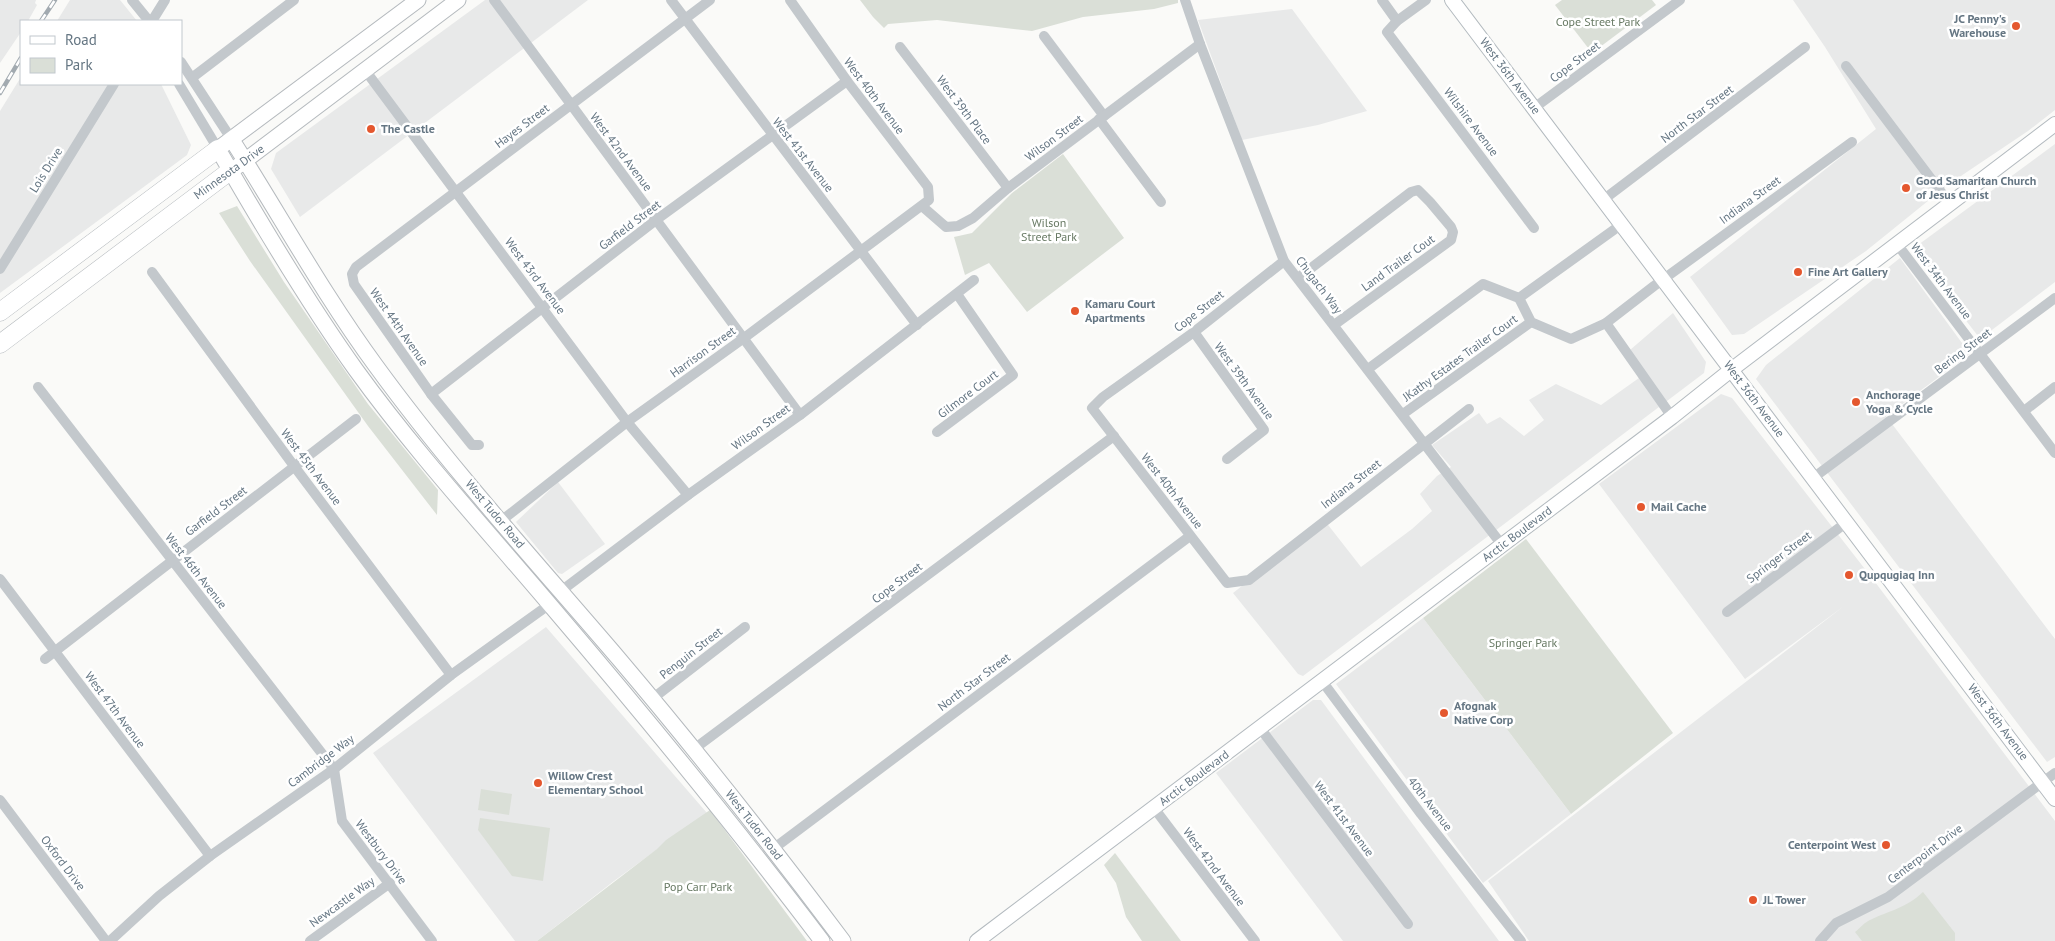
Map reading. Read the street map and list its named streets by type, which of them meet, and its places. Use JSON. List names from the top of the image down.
{
  "streets": {
    "highway": ["Minnesota Drive"],
    "main road": ["West 36th Avenue", "West Tudor Road", "Arctic Boulevard"],
    "street": [
      "Cope Street",
      "West 40th Avenue",
      "West 39th Place",
      "North Star Street",
      "Wilshire Avenue",
      "Hayes Street",
      "Wilson Street",
      "West 42nd Avenue",
      "West 41st Avenue",
      "Lois Drive",
      "Indiana Street",
      "Garfield Street",
      "Land Trailer Cout",
      "West 43rd Avenue",
      "West 34th Avenue",
      "Chugach Way",
      "West 44th Avenue",
      "Bering Street",
      "Harrison Street",
      "JKathy Estates Trailer Court",
      "West 39th Avenue",
      "Gilmore Court",
      "West 45th Avenue",
      "Springer Street",
      "West 46th Avenue",
      "Penguin Street",
      "West 47th Avenue",
      "Cambridge Way",
      "40th Avenue",
      "Westbury Drive",
      "Centerpoint Drive",
      "Oxford Drive",
      "Newcastle Way"
    ]
  },
  "crossings": [
    ["Cope Street", "West 36th Avenue"],
    ["Cope Street", "West 40th Avenue"],
    ["Cope Street", "Chugach Way"],
    ["Cope Street", "West 39th Avenue"],
    ["Cope Street", "West Tudor Road"],
    ["West 36th Avenue", "North Star Street"],
    ["West 36th Avenue", "Indiana Street"],
    ["West 36th Avenue", "Bering Street"],
    ["West 36th Avenue", "JKathy Estates Trailer Court"],
    ["West 36th Avenue", "Arctic Boulevard"],
    ["West 36th Avenue", "Springer Street"],
    ["West 36th Avenue", "Centerpoint Drive"],
    ["West 40th Avenue", "North Star Street"],
    ["West 40th Avenue", "Wilson Street"],
    ["West 40th Avenue", "Indiana Street"],
    ["West 40th Avenue", "Garfield Street"],
    ["West 40th Avenue", "Harrison Street"],
    ["West 39th Place", "Wilson Street"],
    ["North Star Street", "West Tudor Road"],
    ["Hayes Street", "West 42nd Avenue"],
    ["Hayes Street", "West 41st Avenue"],
    ["Hayes Street", "West 43rd Avenue"],
    ["Hayes Street", "West 44th Avenue"],
    ["Wilson Street", "West 42nd Avenue"],
    ["Wilson Street", "West 41st Avenue"],
    ["Wilson Street", "West 43rd Avenue"],
    ["Wilson Street", "Chugach Way"],
    ["Wilson Street", "Harrison Street"],
    ["Wilson Street", "Gilmore Court"],
    ["Wilson Street", "West Tudor Road"],
    ["West 42nd Avenue", "Garfield Street"],
    ["West 42nd Avenue", "Harrison Street"],
    ["West 42nd Avenue", "Arctic Boulevard"],
    ["West 41st Avenue", "Garfield Street"],
    ["West 41st Avenue", "Harrison Street"],
    ["West 41st Avenue", "Arctic Boulevard"],
    ["Minnesota Drive", "West 43rd Avenue"],
    ["Minnesota Drive", "West Tudor Road"],
    ["Indiana Street", "Chugach Way"],
    ["Indiana Street", "JKathy Estates Trailer Court"],
    ["Garfield Street", "West 43rd Avenue"],
    ["Garfield Street", "West 44th Avenue"],
    ["Garfield Street", "West 45th Avenue"],
    ["Garfield Street", "West 46th Avenue"],
    ["Garfield Street", "West 47th Avenue"],
    ["Land Trailer Cout", "Chugach Way"],
    ["West 43rd Avenue", "Harrison Street"],
    ["West 34th Avenue", "Bering Street"],
    ["West 34th Avenue", "Arctic Boulevard"],
    ["Chugach Way", "JKathy Estates Trailer Court"],
    ["Chugach Way", "Arctic Boulevard"],
    ["Harrison Street", "West Tudor Road"],
    ["West 45th Avenue", "Cambridge Way"],
    ["West Tudor Road", "Penguin Street"],
    ["West Tudor Road", "Cambridge Way"],
    ["Arctic Boulevard", "40th Avenue"],
    ["West 46th Avenue", "Cambridge Way"],
    ["West 46th Avenue", "Westbury Drive"],
    ["West 47th Avenue", "Cambridge Way"],
    ["Cambridge Way", "Westbury Drive"],
    ["Cambridge Way", "Oxford Drive"],
    ["Westbury Drive", "Newcastle Way"]
  ],
  "parks": [
    "Cope Street Park",
    "Wilson Street Park",
    "Springer Park",
    "Pop Carr Park"
  ],
  "places": [
    "JC Penny's Warehouse",
    "The Castle",
    "Good Samaritan Church of Jesus Christ",
    "Fine Art Gallery",
    "Kamaru Court Apartments",
    "Anchorage Yoga & Cycle",
    "Mail Cache",
    "Qupqugiaq Inn",
    "Afognak Native Corp",
    "Willow Crest Elementary School",
    "Centerpoint West",
    "JL Tower"
  ],
  "legend": ["Road", "Park"]
}
